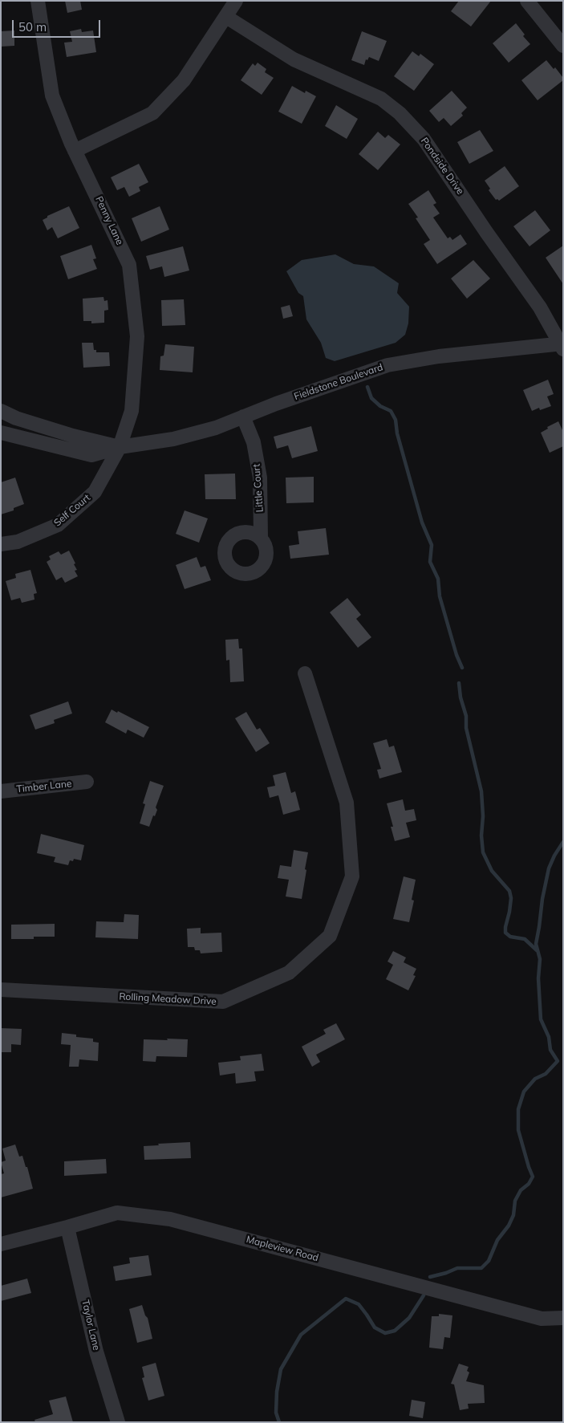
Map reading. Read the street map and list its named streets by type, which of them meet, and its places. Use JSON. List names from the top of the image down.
{
  "streets": {
    "street": [
      "Pondside Drive",
      "Penny Lane",
      "Fieldstone Boulevard",
      "Little Court",
      "Self Court",
      "Timber Lane",
      "Rolling Meadow Drive",
      "Mapleview Road",
      "Taylor Lane"
    ]
  },
  "crossings": [
    ["Pondside Drive", "Fieldstone Boulevard"],
    ["Penny Lane", "Fieldstone Boulevard"],
    ["Penny Lane", "Self Court"],
    ["Fieldstone Boulevard", "Little Court"],
    ["Fieldstone Boulevard", "Self Court"],
    ["Mapleview Road", "Taylor Lane"]
  ],
  "scale_bar": "50 m"
}
